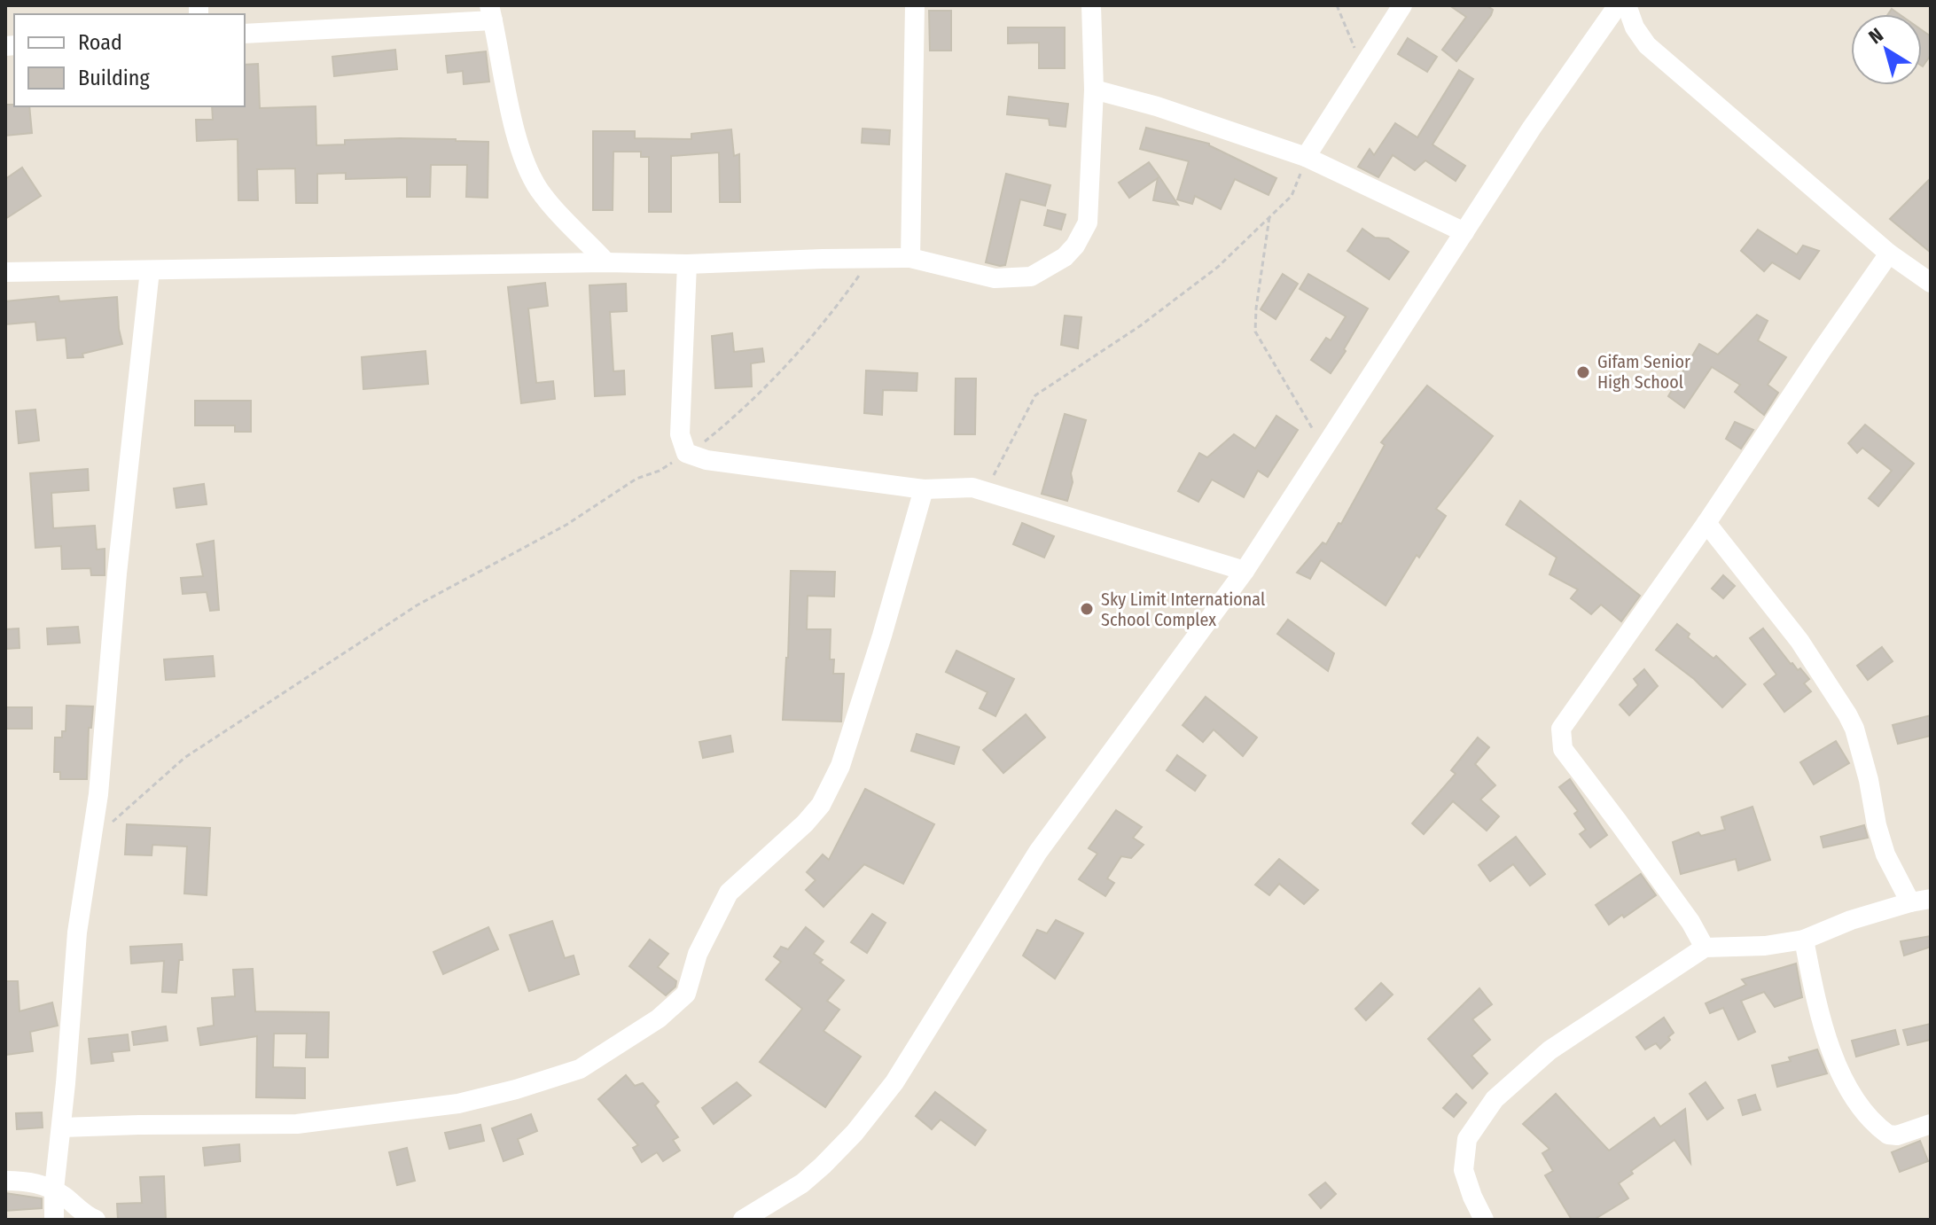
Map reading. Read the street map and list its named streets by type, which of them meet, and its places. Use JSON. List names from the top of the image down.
{
  "places": ["Gifam Senior High School", "Sky Limit International School Complex"],
  "legend": ["Road", "Building"],
  "north": "top left"
}
